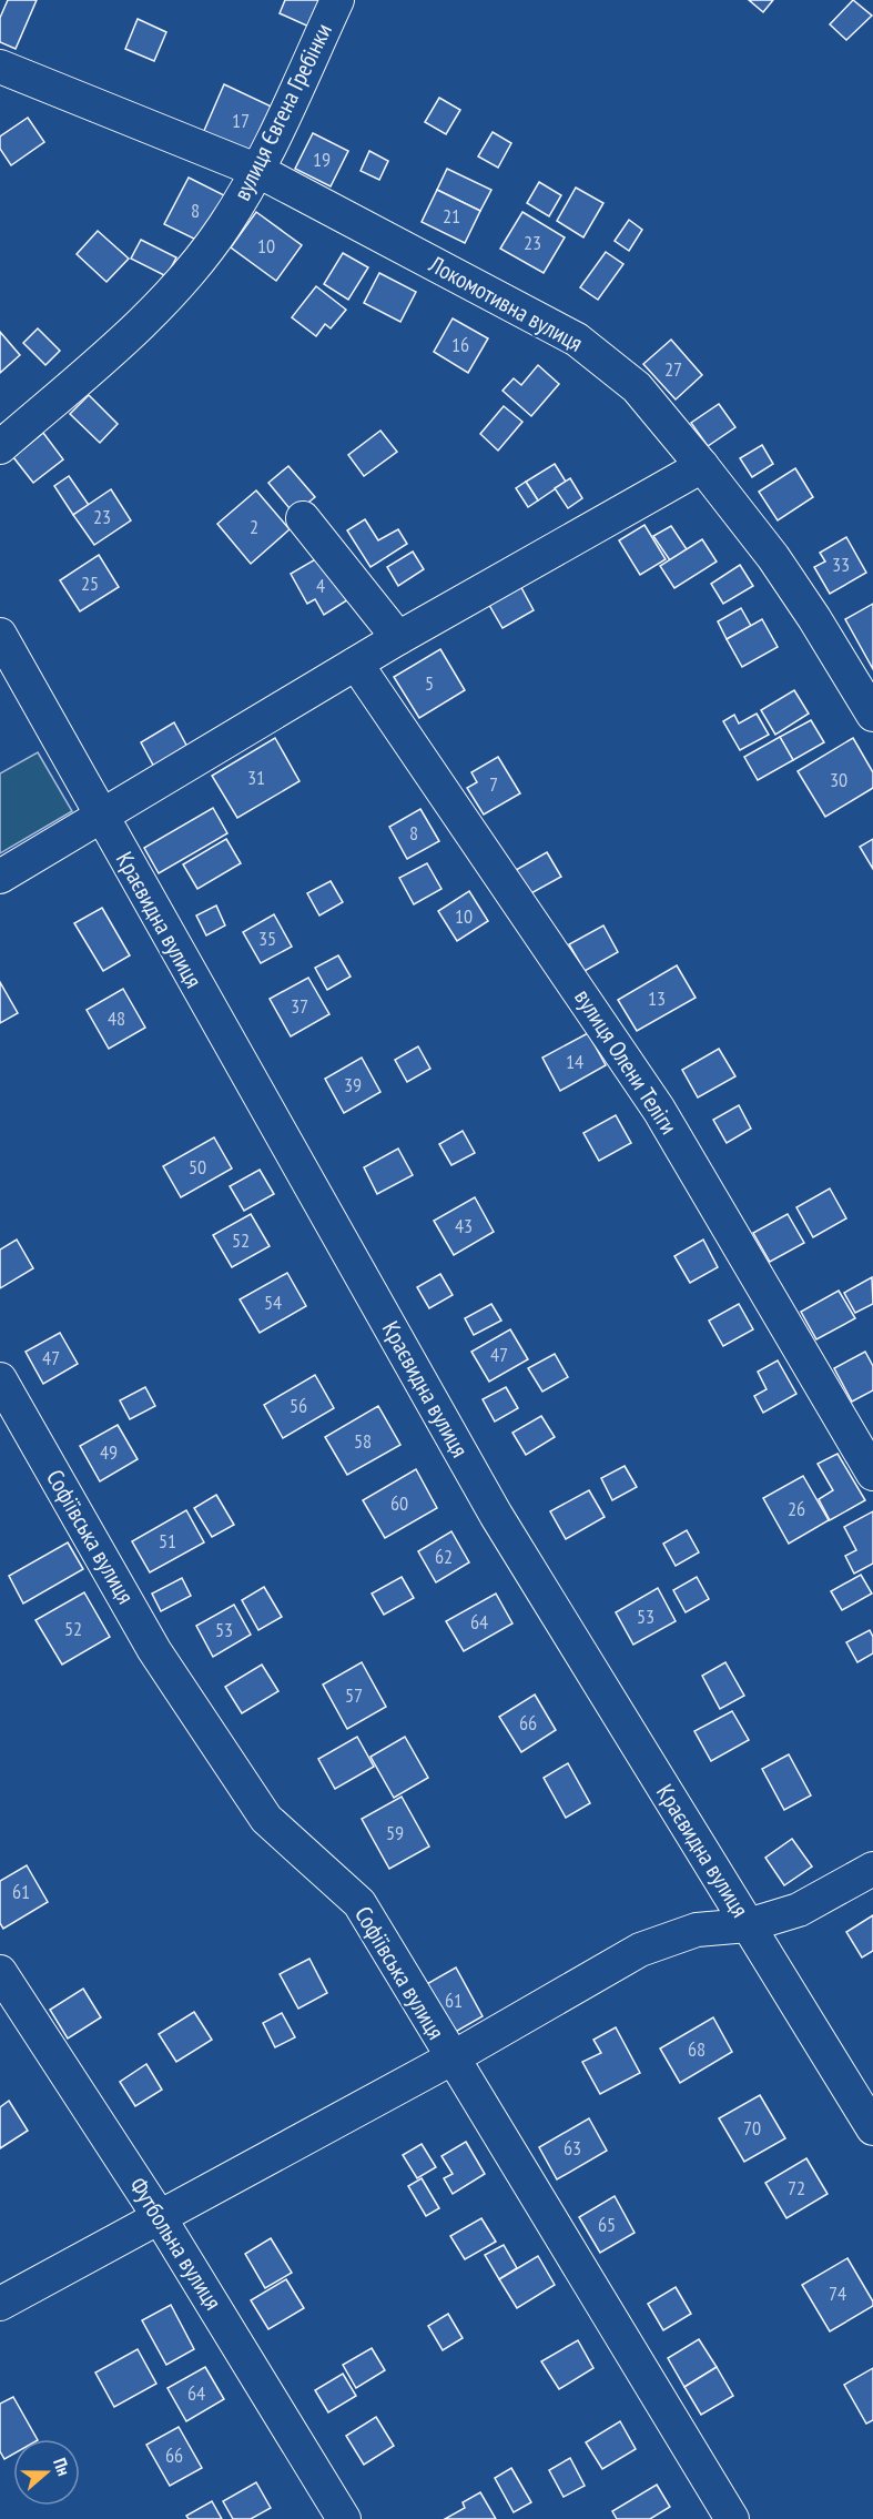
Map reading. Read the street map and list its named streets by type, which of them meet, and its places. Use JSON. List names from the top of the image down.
{
  "streets": {
    "street": [
      "вулиця Євгена Гребінки",
      "Локомотивна вулиця",
      "Краєвидна вулиця",
      "вулиця Олени Теліги",
      "Софіївська вулиця",
      "Футбольна вулиця"
    ]
  },
  "crossings": [
    ["вулиця Євгена Гребінки", "Локомотивна вулиця"]
  ],
  "house_numbers": [
    "17",
    "19",
    "8",
    "21",
    "23",
    "10",
    "16",
    "27",
    "23",
    "2",
    "33",
    "25",
    "4",
    "5",
    "31",
    "30",
    "7",
    "8",
    "10",
    "35",
    "13",
    "37",
    "48",
    "14",
    "39",
    "50",
    "43",
    "52",
    "54",
    "47",
    "47",
    "56",
    "58",
    "49",
    "60",
    "26",
    "51",
    "62",
    "53",
    "64",
    "52",
    "53",
    "57",
    "66",
    "59",
    "61",
    "61",
    "68",
    "70",
    "63",
    "72",
    "65",
    "74",
    "64",
    "66"
  ],
  "north": "right"
}
